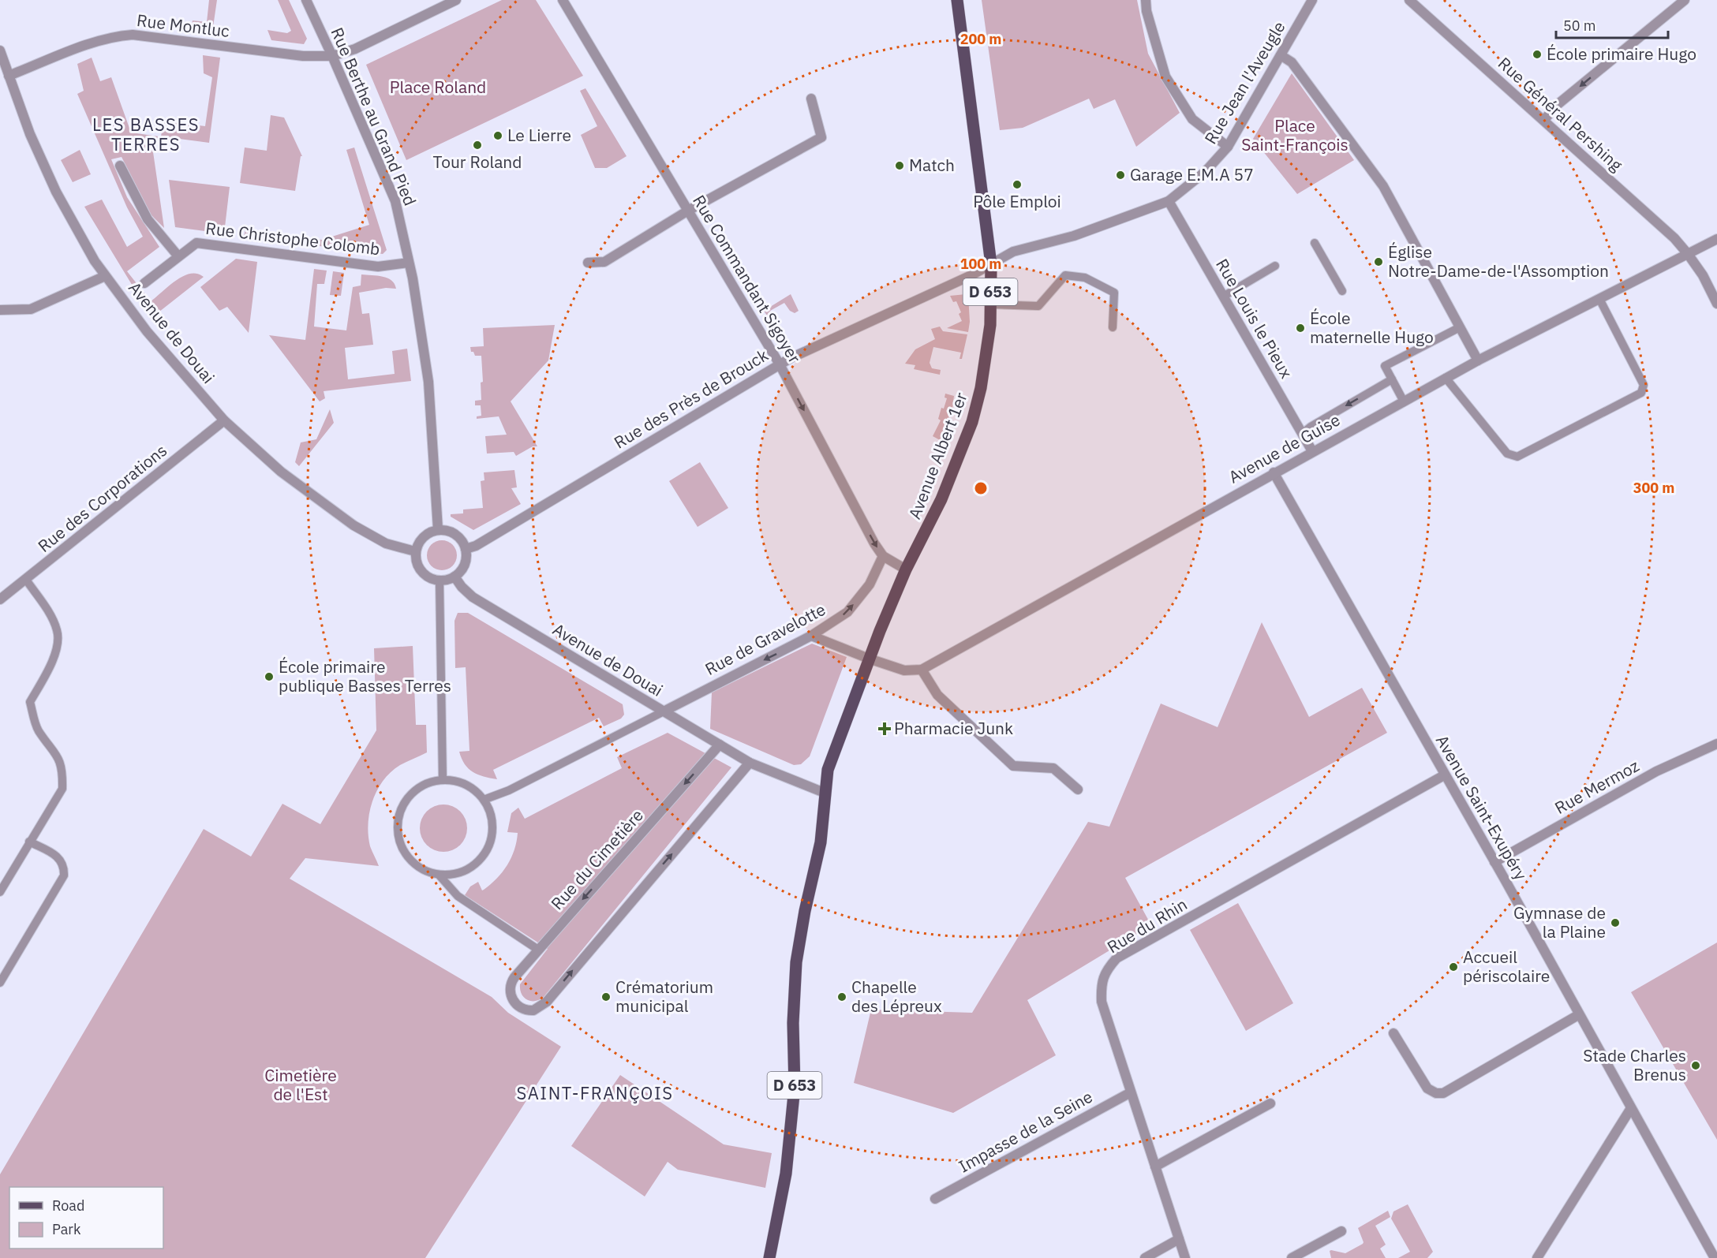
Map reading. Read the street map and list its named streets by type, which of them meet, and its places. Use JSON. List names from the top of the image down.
{
  "streets": {
    "main road": ["D 653", "Avenue Albert 1er"],
    "street": [
      "Rue Montluc",
      "Rue Jean l'Aveugle",
      "Rue Général Pershing",
      "Rue Berthe au Grand Pied",
      "Rue Christophe Colomb",
      "Rue Commandant Sigoyer",
      "Rue Louis le Pieux",
      "Avenue de Douai",
      "Rue des Près de Brouck",
      "Avenue de Guise",
      "Rue des Corporations",
      "Rue de Gravelotte",
      "Rue Mermoz",
      "Avenue Saint-Exupéry",
      "Rue du Cimetière",
      "Rue du Rhin",
      "Impasse de la Seine"
    ]
  },
  "crossings": [
    ["Rue Montluc", "Rue Berthe au Grand Pied"],
    ["Rue Montluc", "Avenue de Douai"],
    ["Rue Jean l'Aveugle", "Rue Louis le Pieux"],
    ["Rue Jean l'Aveugle", "Rue des Près de Brouck"],
    ["Rue Jean l'Aveugle", "Avenue Albert 1er"],
    ["Rue Général Pershing", "Avenue de Guise"],
    ["Rue Berthe au Grand Pied", "Rue Christophe Colomb"],
    ["Rue Berthe au Grand Pied", "Avenue de Douai"],
    ["Rue Berthe au Grand Pied", "Rue des Près de Brouck"],
    ["Rue Commandant Sigoyer", "Rue des Près de Brouck"],
    ["Rue Commandant Sigoyer", "Rue de Gravelotte"],
    ["D 653", "Avenue de Douai"],
    ["D 653", "Avenue Albert 1er"],
    ["Rue Louis le Pieux", "Avenue de Guise"],
    ["Avenue de Douai", "Rue des Près de Brouck"],
    ["Avenue de Douai", "Rue des Corporations"],
    ["Avenue de Douai", "Rue de Gravelotte"],
    ["Avenue de Douai", "Rue du Cimetière"],
    ["Rue des Près de Brouck", "Avenue Albert 1er"],
    ["Avenue de Guise", "Avenue Saint-Exupéry"],
    ["Rue Mermoz", "Avenue Saint-Exupéry"],
    ["Avenue Saint-Exupéry", "Rue du Rhin"],
    ["Rue du Rhin", "Impasse de la Seine"]
  ],
  "districts": ["LES BASSES TERRES", "SAINT-FRANÇOIS"],
  "parks": ["Place Roland", "Place Saint-François", "Cimetière de l'Est"],
  "places": {
    "other": [
      "École primaire Hugo",
      "Le Lierre",
      "Tour Roland",
      "Match",
      "Garage E.M.A 57",
      "Pôle Emploi",
      "Église Notre-Dame-de-l'Assomption",
      "École maternelle Hugo",
      "École primaire publique Basses Terres",
      "Gymnase de la Plaine",
      "Accueil périscolaire",
      "Crématorium municipal",
      "Chapelle des Lépreux",
      "Stade Charles Brenus"
    ],
    "health": ["Pharmacie Junk"]
  },
  "legend": ["Road", "Park"],
  "scale_bar": "50 m",
  "rings": ["200 m", "100 m", "300 m"]
}
